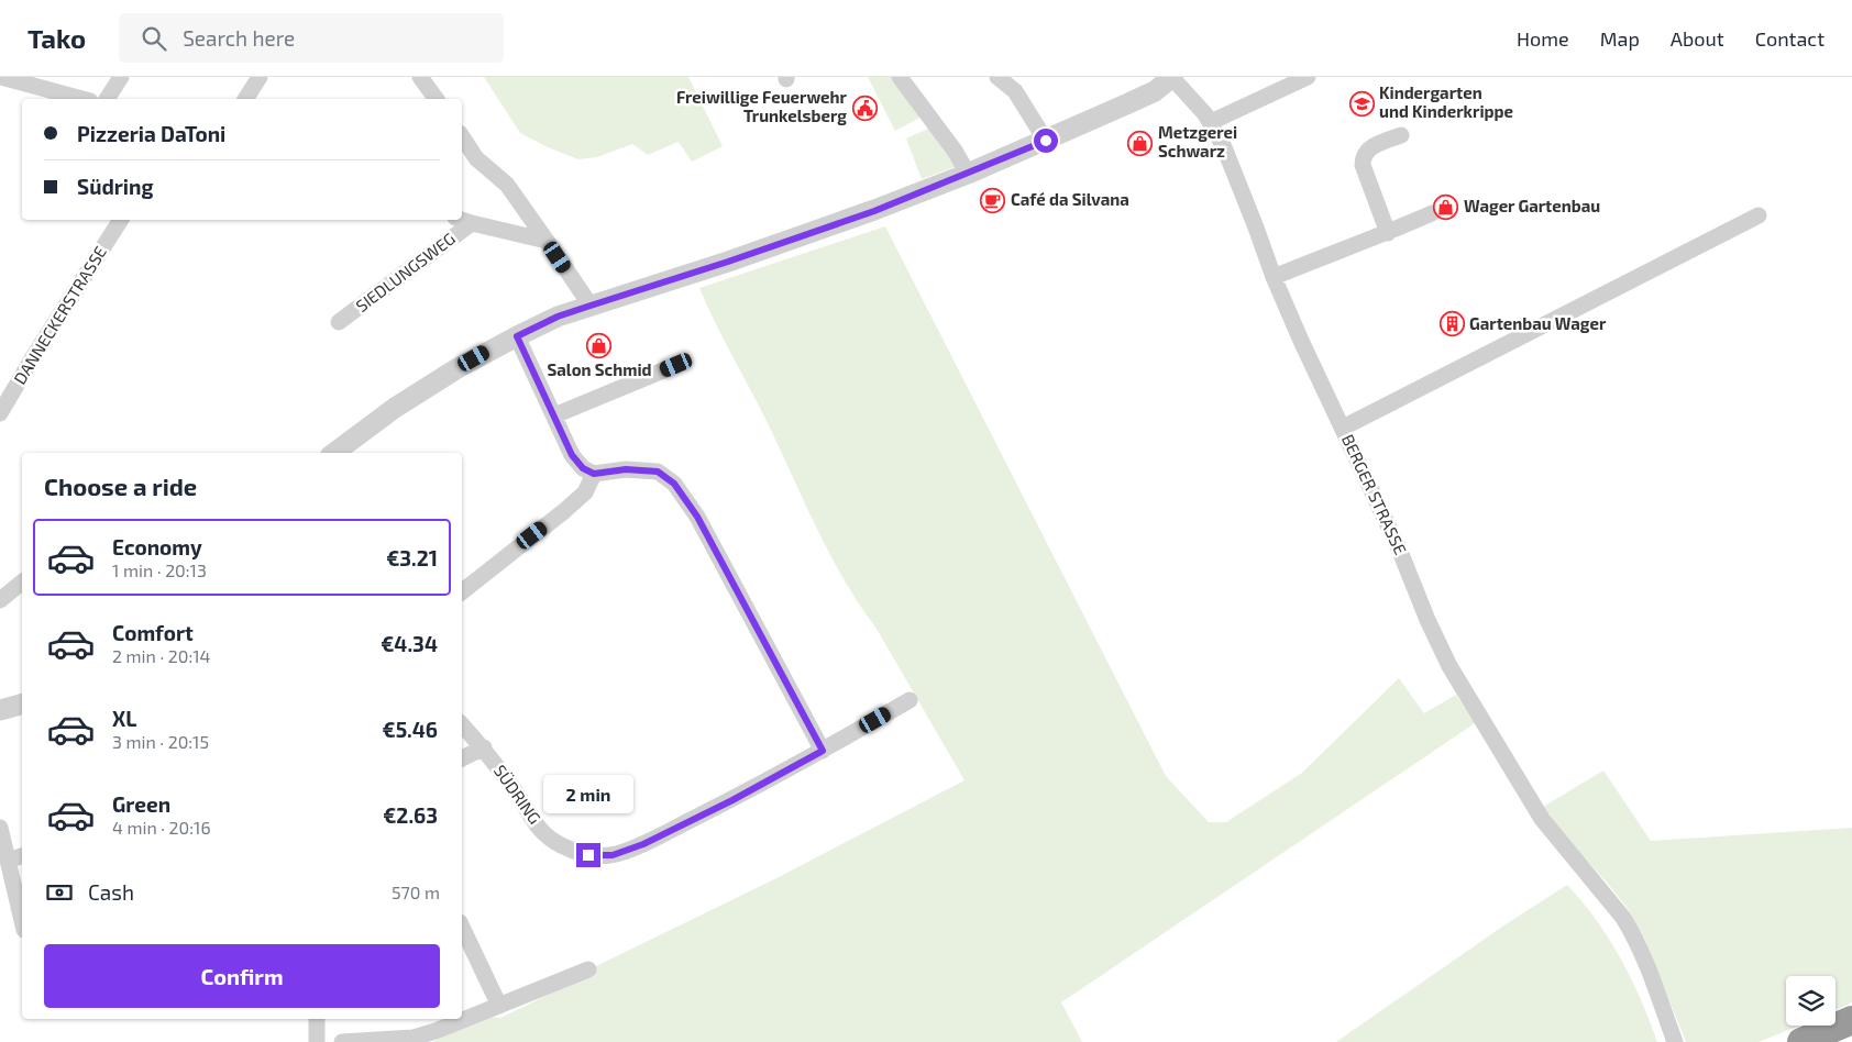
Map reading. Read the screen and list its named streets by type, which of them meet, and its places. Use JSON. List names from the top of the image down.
{
  "streets": {
    "street": [
      "SIEDLUNGSWEG",
      "DANNECKERSTRASSE",
      "BERGER STRASSE",
      "SÜDRING"
    ]
  },
  "places": {
    "school or university": ["Kindergarten und Kinderkrippe"],
    "public building": ["Freiwillige Feuerwehr Trunkelsberg"],
    "shop": ["Metzgerei Schwarz", "Wager Gartenbau", "Salon Schmid"],
    "cafe": ["Café da Silvana"],
    "building": ["Gartenbau Wager"]
  },
  "page": {
    "header": "Tako",
    "search": "Search here",
    "nav": [
      "Home",
      "Map",
      "About",
      "Contact"
    ],
    "banner": ["Pizzeria DaToni", "Südring"],
    "heading": "Choose a ride",
    "list": [
      {
        "name": "Economy",
        "note": "1 min · 20:13",
        "value": "€3.21"
      },
      {
        "name": "Comfort",
        "note": "2 min · 20:14",
        "value": "€4.34"
      },
      {
        "name": "XL",
        "note": "3 min · 20:15",
        "value": "€5.46"
      },
      {
        "name": "Green",
        "note": "4 min · 20:16",
        "value": "€2.63"
      }
    ],
    "bubble": "2 min",
    "pay": ["Cash", "570 m"],
    "buttons": "Confirm"
  }
}
